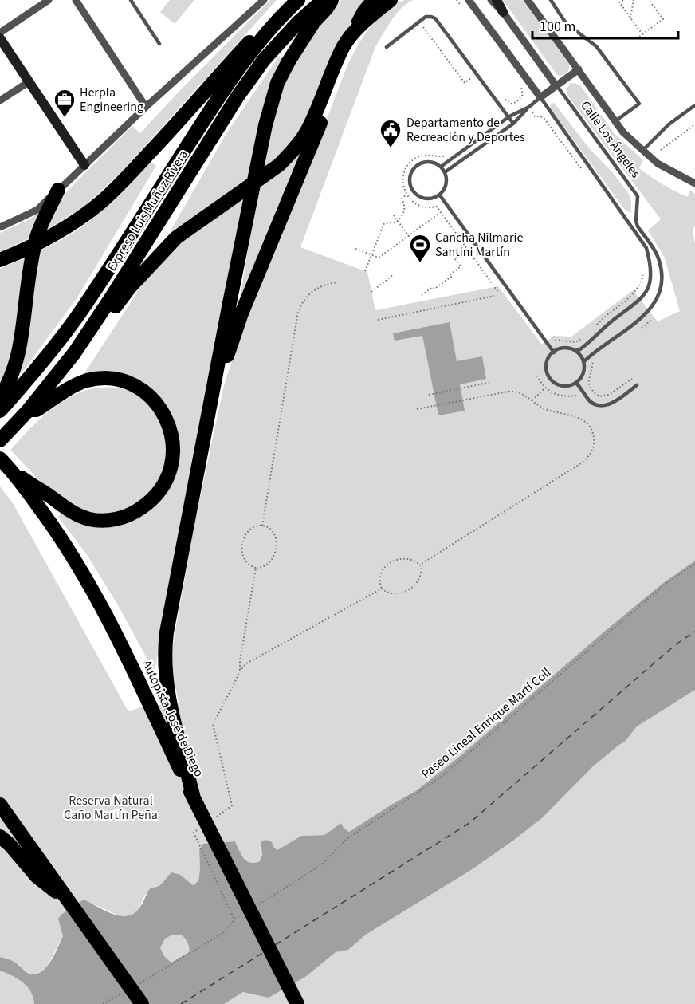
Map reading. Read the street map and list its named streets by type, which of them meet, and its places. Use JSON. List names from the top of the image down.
{
  "streets": {
    "highway": ["Expreso Luis Muñoz Rivera", "Autopista José de Diego"],
    "street": ["Calle Los Ángeles"],
    "path": ["Paseo Lineal Enrique Martí Coll"]
  },
  "parks": ["Reserva Natural Caño Martín Peña"],
  "places": {
    "office": ["Herpla Engineering"],
    "public building": ["Departamento de Recreación y Deportes"],
    "sports": ["Cancha Nilmarie Santini Martín"]
  },
  "scale_bar": "100 m"
}
